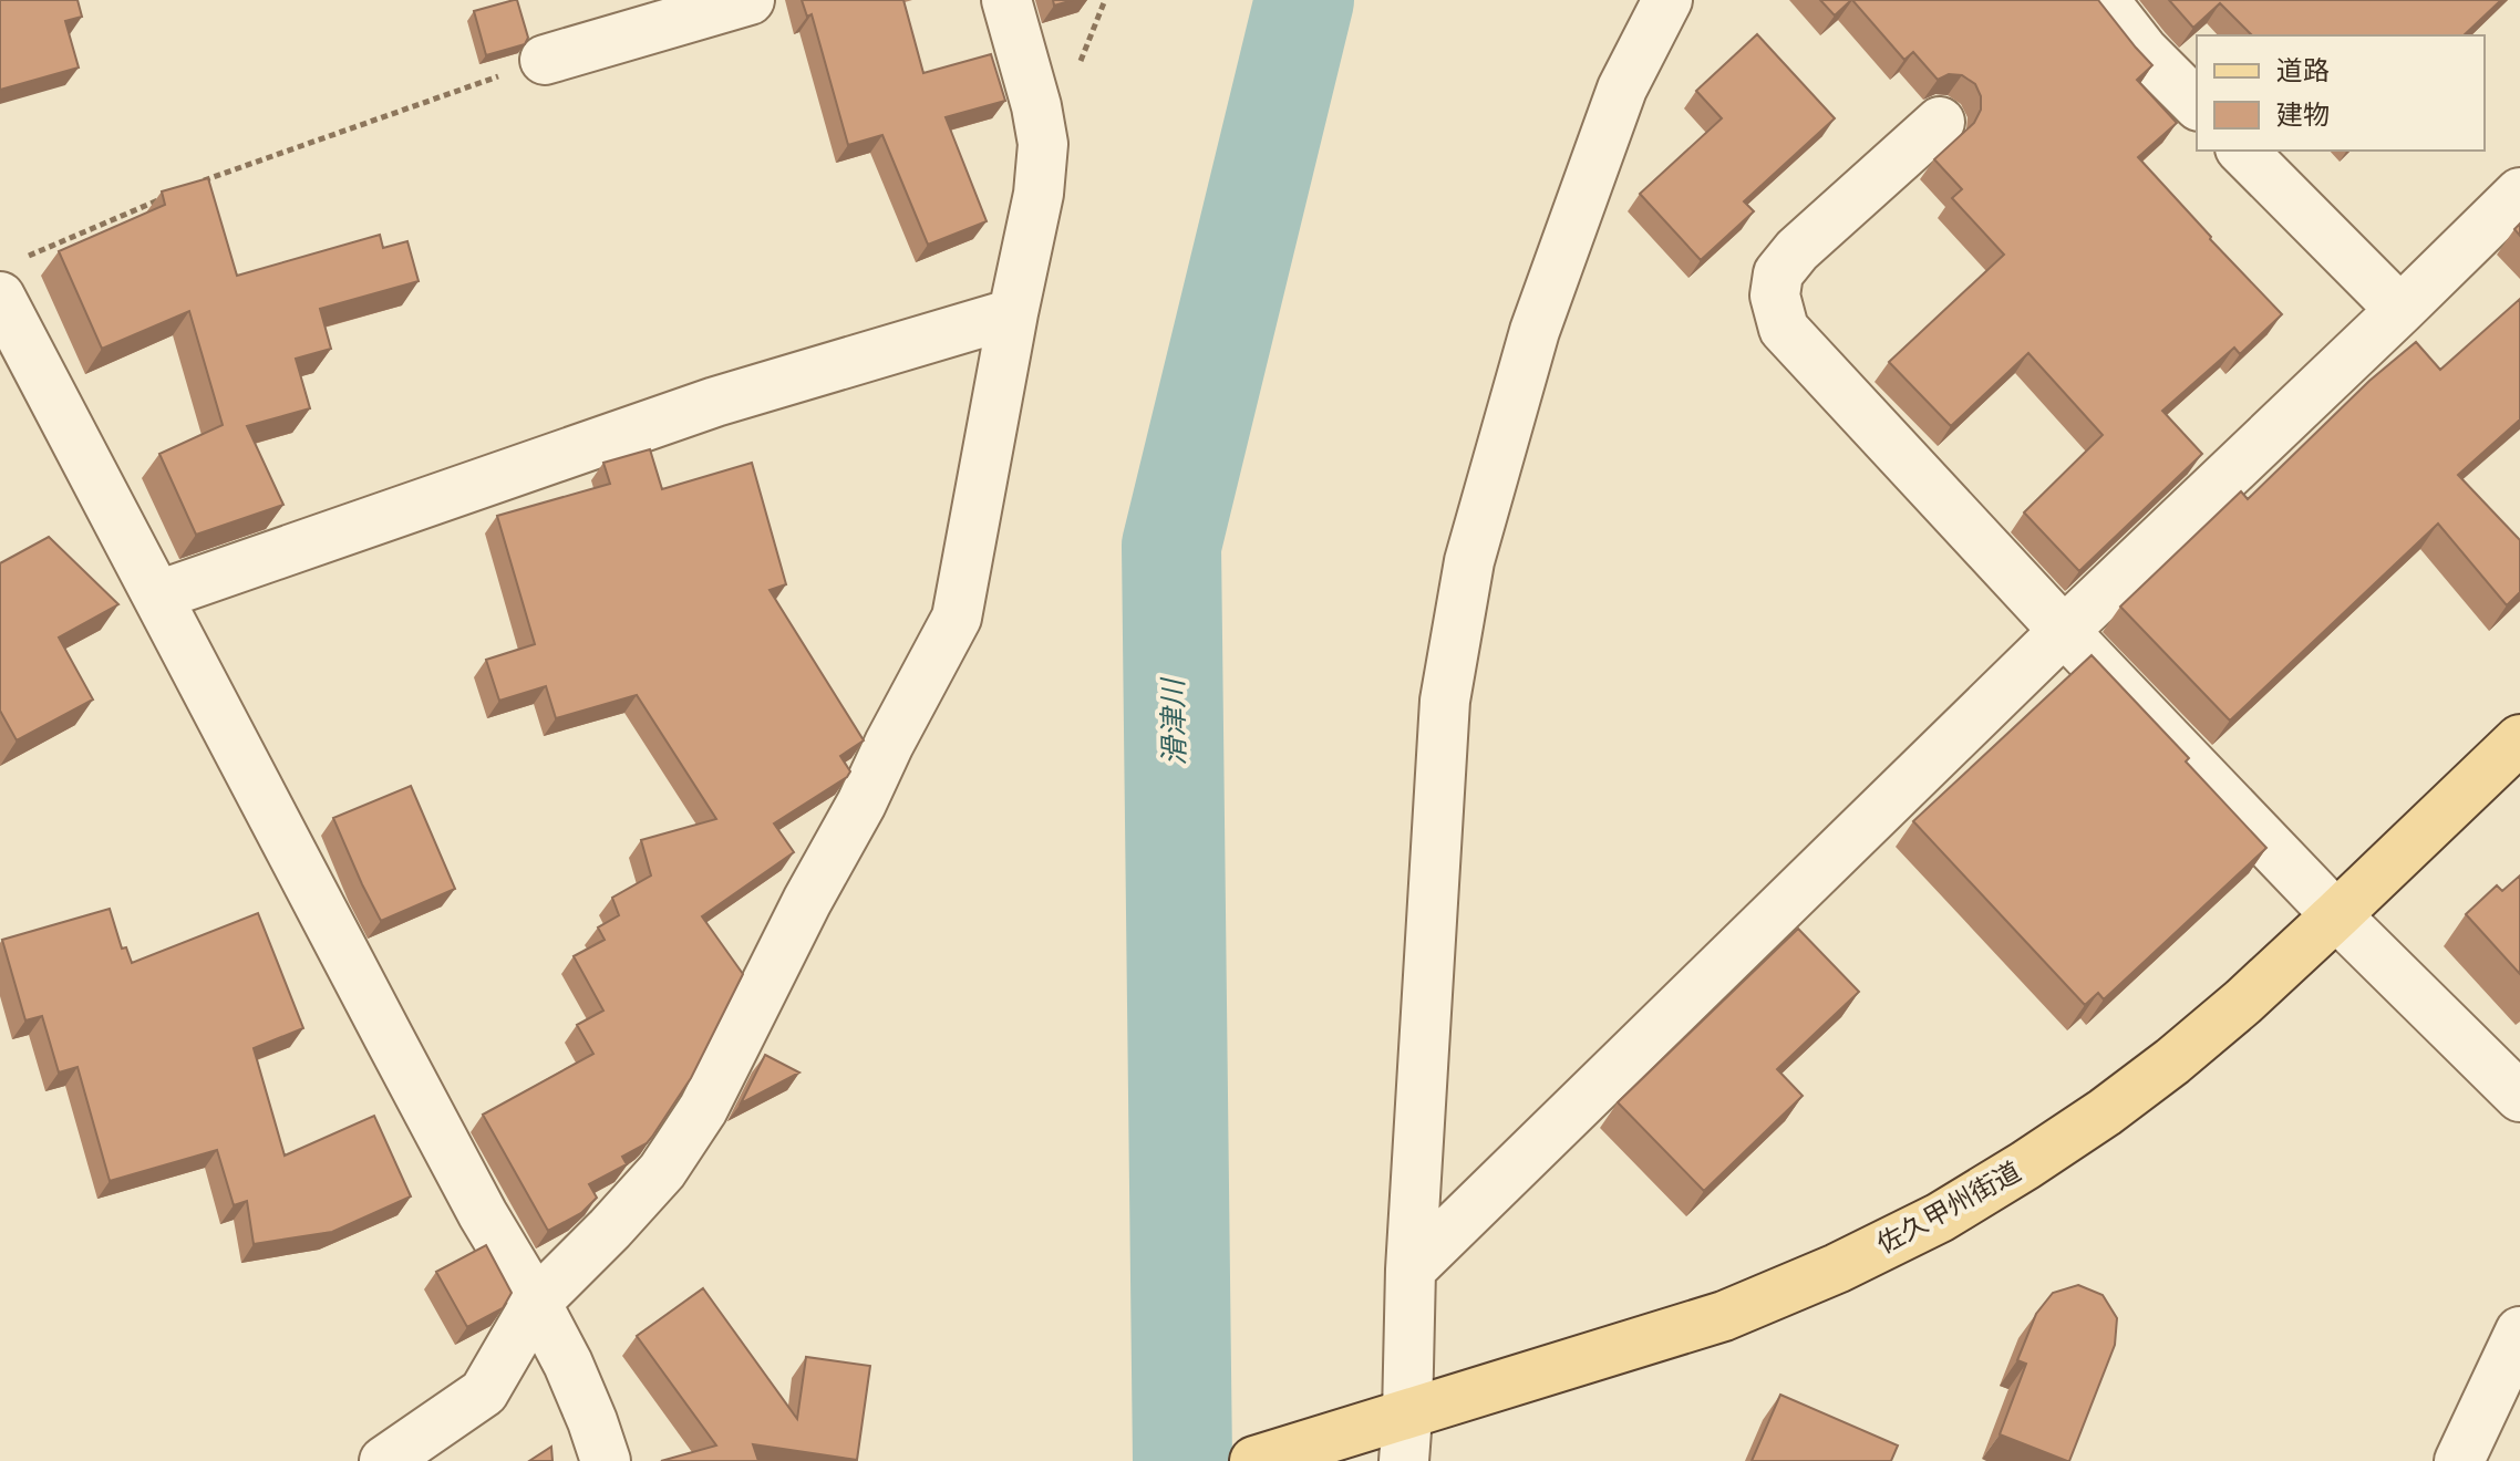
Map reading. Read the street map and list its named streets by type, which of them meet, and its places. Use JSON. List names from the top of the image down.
{
  "streets": {
    "main road": ["佐久甲州街道"]
  },
  "water": ["滑津川"],
  "legend": ["道路", "建物"]
}
